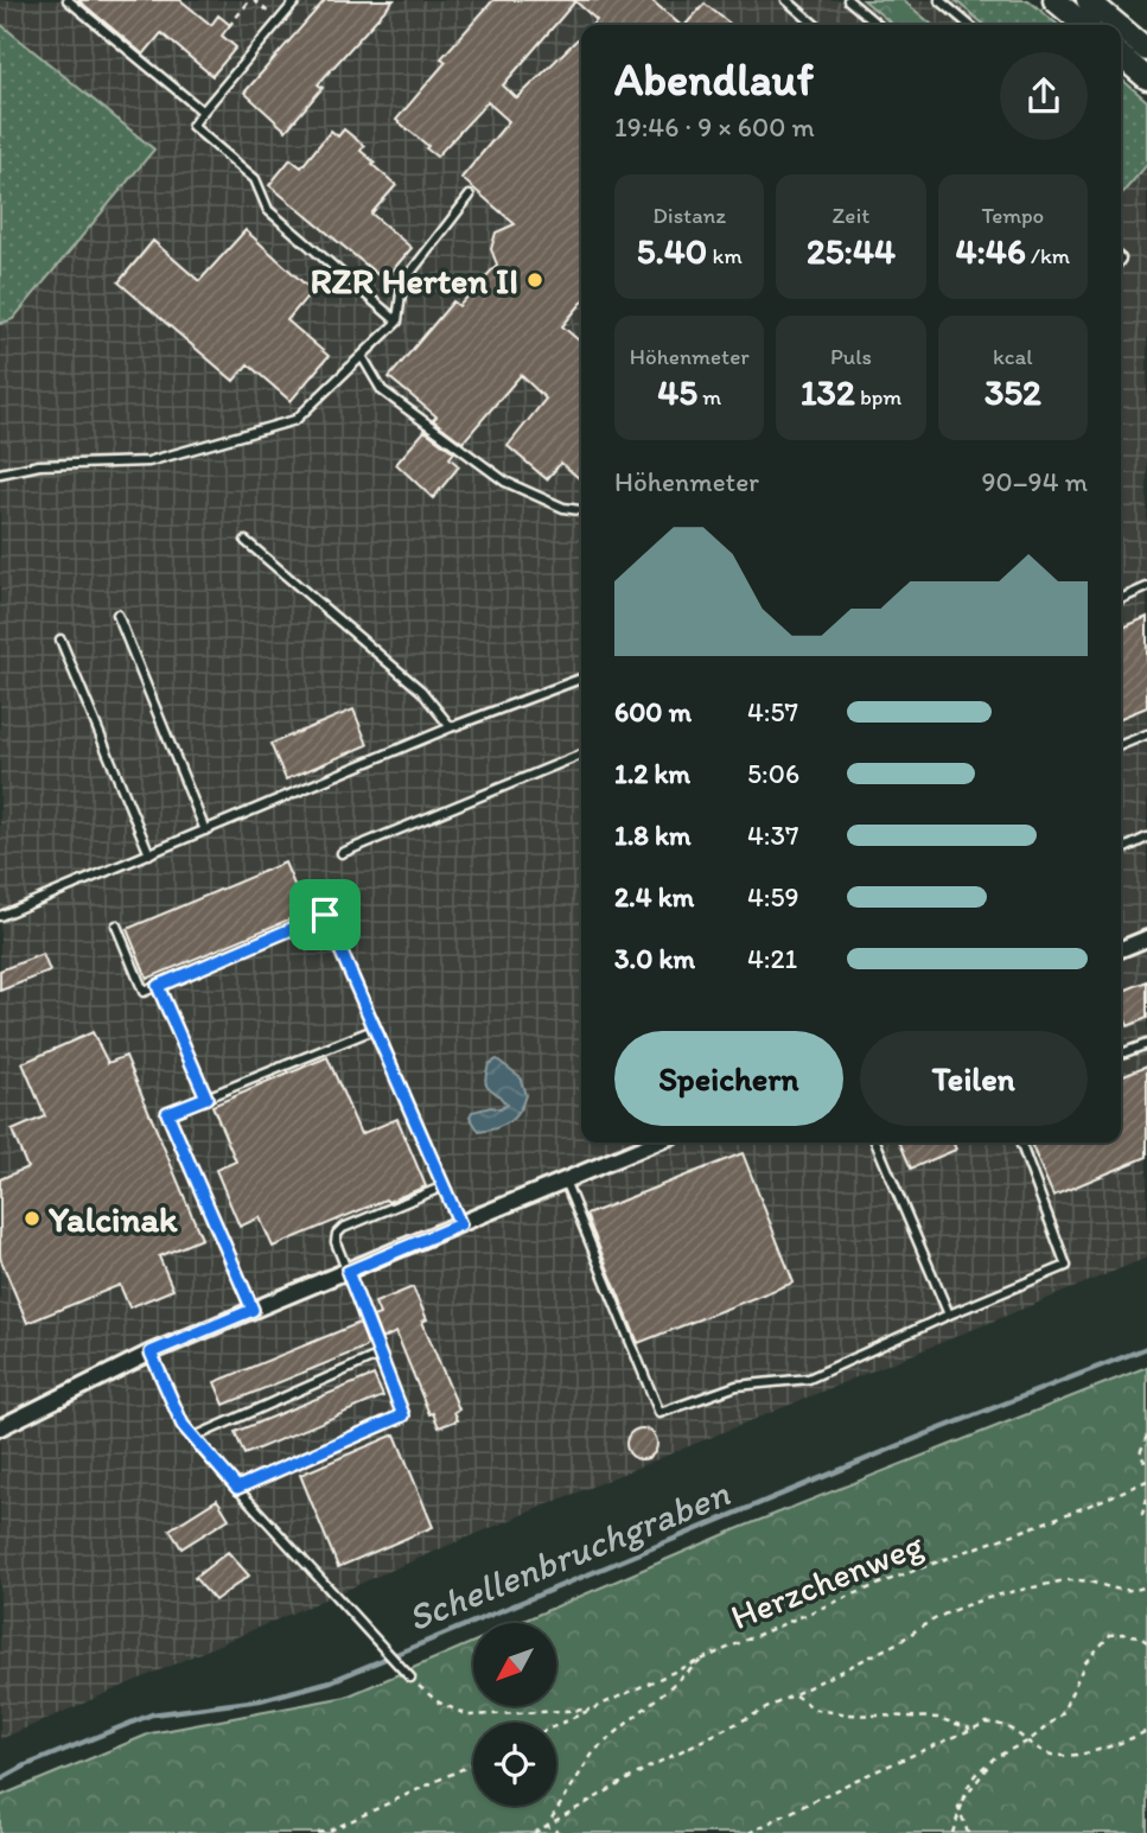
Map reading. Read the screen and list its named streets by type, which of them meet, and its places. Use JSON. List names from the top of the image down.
{
  "streets": {
    "path": ["Herzchenweg"]
  },
  "water": ["Schellenbruchgraben"],
  "places": ["RZR Herten II", "Yalcinak"],
  "north": "bottom left",
  "page": {
    "heading": ["Abendlauf", "19:46 · 9 × 600 m"],
    "stats": [
      ["Distanz", "5.40 km"],
      ["Zeit", "25:44"],
      ["Tempo", "4:46 /km"],
      ["Höhenmeter", "45 m"],
      ["Puls", "132 bpm"],
      ["kcal", "352"]
    ],
    "chart": ["Höhenmeter", "90–94 m"],
    "list": [
      {
        "name": "600 m",
        "note": "4:57"
      },
      {
        "name": "1.2 km",
        "note": "5:06"
      },
      {
        "name": "1.8 km",
        "note": "4:37"
      },
      {
        "name": "2.4 km",
        "note": "4:59"
      },
      {
        "name": "3.0 km",
        "note": "4:21"
      }
    ],
    "buttons": ["Speichern", "Teilen"]
  }
}
